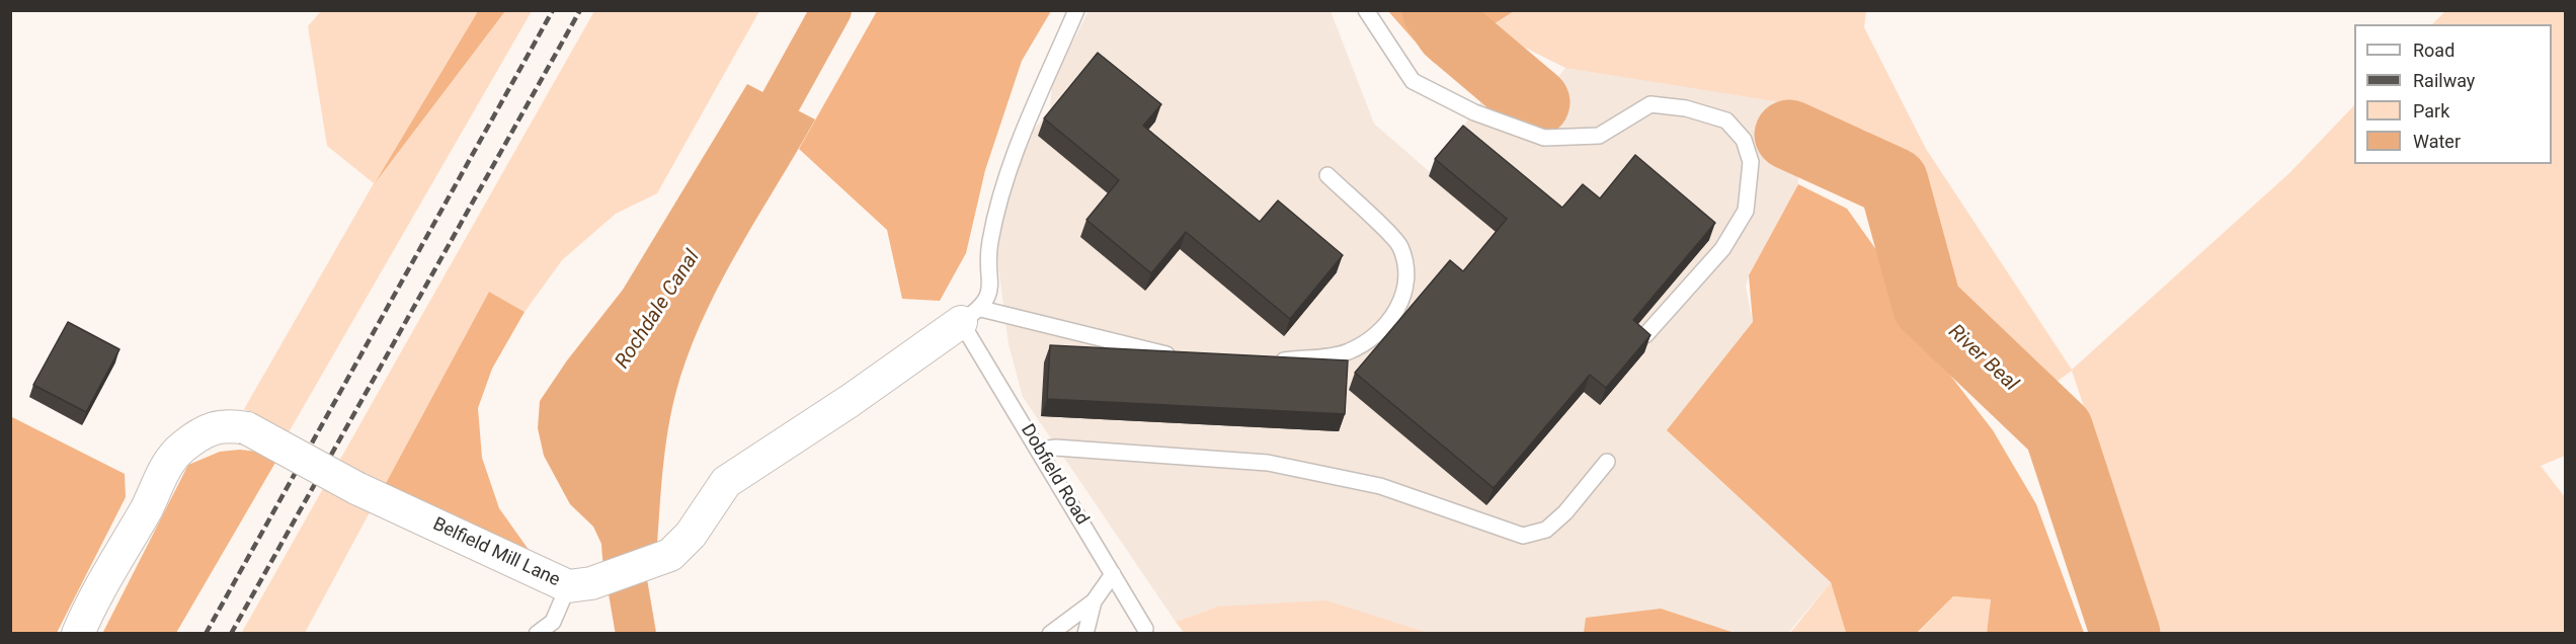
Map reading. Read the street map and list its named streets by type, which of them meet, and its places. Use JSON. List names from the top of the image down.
{
  "streets": {
    "street": ["Belfield Mill Lane"],
    "lane": ["Dobfield Road"]
  },
  "water": ["Rochdale Canal", "River Beal"],
  "legend": [
    "Road",
    "Railway",
    "Park",
    "Water"
  ]
}
